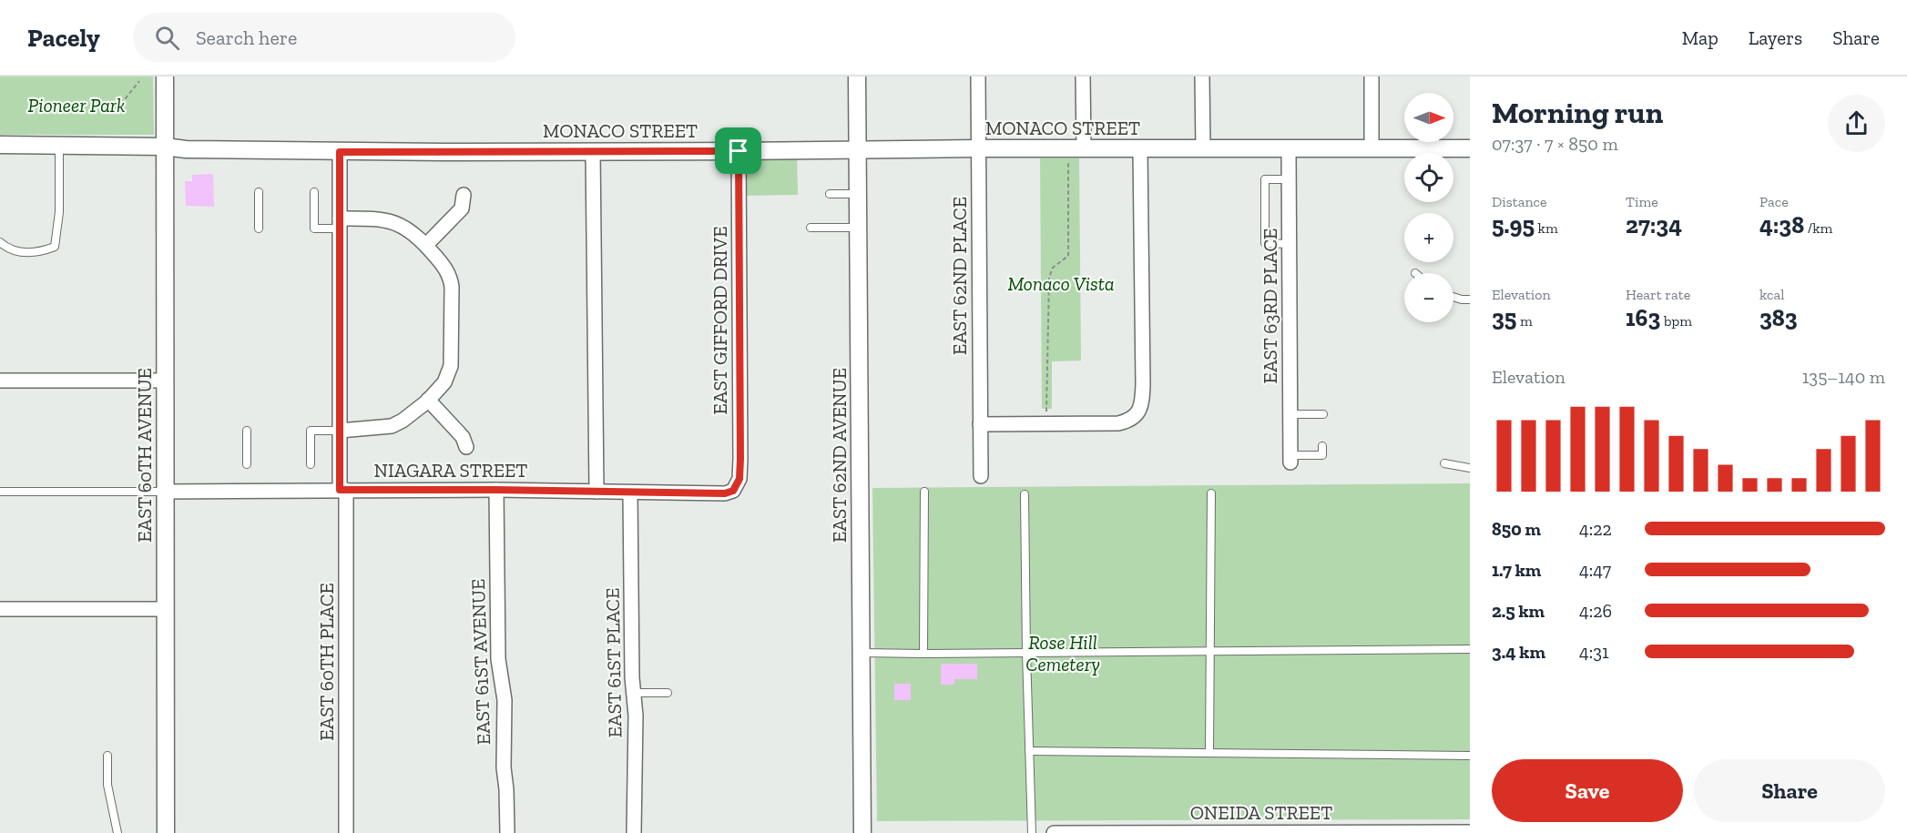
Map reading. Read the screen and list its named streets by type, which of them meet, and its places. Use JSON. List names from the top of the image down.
{
  "streets": {
    "street": [
      "MONACO STREET",
      "EAST 62ND PLACE",
      "EAST 63RD PLACE",
      "EAST GIFFORD DRIVE",
      "EAST 60TH AVENUE",
      "EAST 62ND AVENUE",
      "NIAGARA STREET",
      "EAST 60TH PLACE",
      "EAST 61ST AVENUE",
      "EAST 61ST PLACE",
      "ONEIDA STREET"
    ]
  },
  "crossings": [
    ["MONACO STREET", "EAST 62ND PLACE"],
    ["MONACO STREET", "EAST 63RD PLACE"],
    ["MONACO STREET", "EAST GIFFORD DRIVE"],
    ["MONACO STREET", "EAST 60TH AVENUE"],
    ["MONACO STREET", "EAST 62ND AVENUE"],
    ["MONACO STREET", "EAST 60TH PLACE"],
    ["EAST GIFFORD DRIVE", "NIAGARA STREET"],
    ["EAST 60TH AVENUE", "NIAGARA STREET"],
    ["NIAGARA STREET", "EAST 60TH PLACE"],
    ["NIAGARA STREET", "EAST 61ST AVENUE"],
    ["NIAGARA STREET", "EAST 61ST PLACE"]
  ],
  "parks": ["Pioneer Park", "Monaco Vista", "Rose Hill Cemetery"],
  "north": "right",
  "page": {
    "header": "Pacely",
    "search": "Search here",
    "nav": ["Map", "Layers", "Share"],
    "heading": ["Morning run", "07:37 · 7 × 850 m"],
    "map_buttons": ["+", "−"],
    "stats": [
      ["Distance", "5.95 km"],
      ["Time", "27:34"],
      ["Pace", "4:38 /km"],
      ["Elevation", "35 m"],
      ["Heart rate", "163 bpm"],
      ["kcal", "383"]
    ],
    "chart": ["Elevation", "135–140 m"],
    "list": [
      {
        "name": "850 m",
        "note": "4:22"
      },
      {
        "name": "1.7 km",
        "note": "4:47"
      },
      {
        "name": "2.5 km",
        "note": "4:26"
      },
      {
        "name": "3.4 km",
        "note": "4:31"
      }
    ],
    "buttons": ["Save", "Share"]
  }
}
